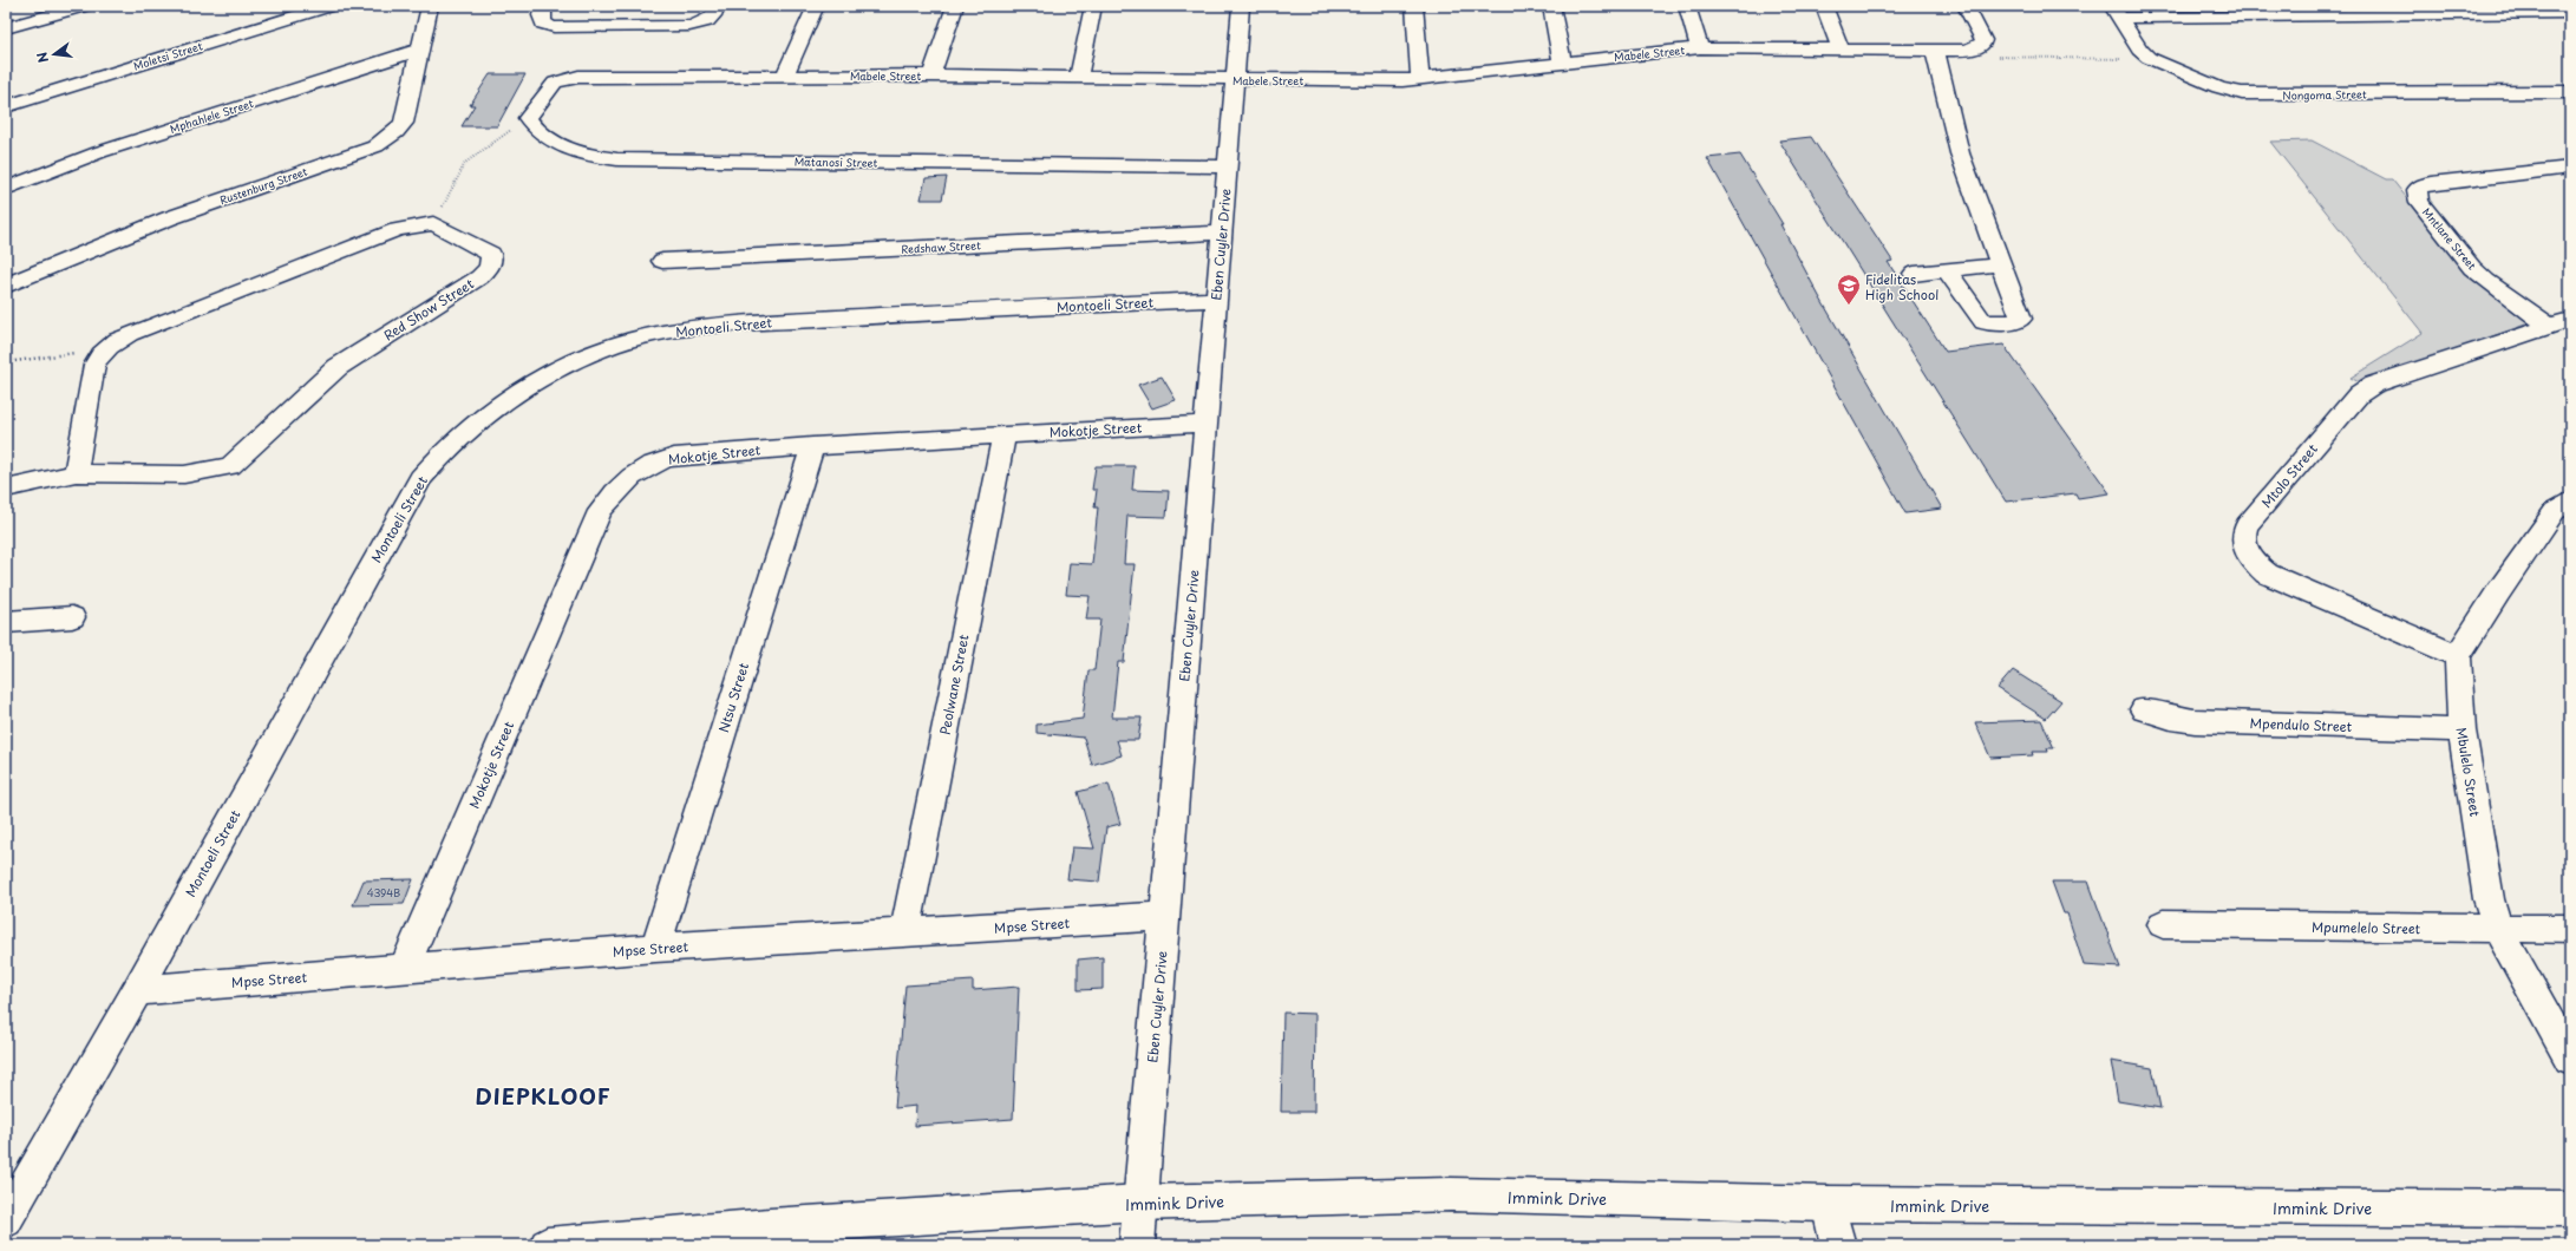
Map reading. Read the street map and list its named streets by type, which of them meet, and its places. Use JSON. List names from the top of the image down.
{
  "streets": {
    "street": [
      "Mabele Street",
      "Moletsi Street",
      "Nongoma Street",
      "Mphahlele Street",
      "Matanosi Street",
      "Rustenburg Street",
      "Mntlane Street",
      "Eben Cuyler Drive",
      "Redshaw Street",
      "Montoeli Street",
      "Red Show Street",
      "Mokotje Street",
      "Mtolo Street",
      "Peolwane Street",
      "Ntsu Street",
      "Mpendulo Street",
      "Mbulelo Street",
      "Mpse Street",
      "Mpumelelo Street",
      "Immink Drive"
    ]
  },
  "crossings": [
    ["Mabele Street", "Matanosi Street"],
    ["Mabele Street", "Eben Cuyler Drive"],
    ["Mphahlele Street", "Rustenburg Street"],
    ["Matanosi Street", "Eben Cuyler Drive"],
    ["Mntlane Street", "Mtolo Street"],
    ["Eben Cuyler Drive", "Redshaw Street"],
    ["Eben Cuyler Drive", "Montoeli Street"],
    ["Eben Cuyler Drive", "Mokotje Street"],
    ["Eben Cuyler Drive", "Mpse Street"],
    ["Eben Cuyler Drive", "Immink Drive"],
    ["Montoeli Street", "Mpse Street"],
    ["Mokotje Street", "Peolwane Street"],
    ["Mokotje Street", "Ntsu Street"],
    ["Mokotje Street", "Mpse Street"],
    ["Mtolo Street", "Mbulelo Street"],
    ["Peolwane Street", "Mpse Street"],
    ["Ntsu Street", "Mpse Street"],
    ["Mpendulo Street", "Mbulelo Street"],
    ["Mbulelo Street", "Mpumelelo Street"]
  ],
  "districts": ["DIEPKLOOF"],
  "places": {
    "school or university": ["Fidelitas High School"]
  },
  "house_numbers": ["4394B"],
  "north": "left"
}
